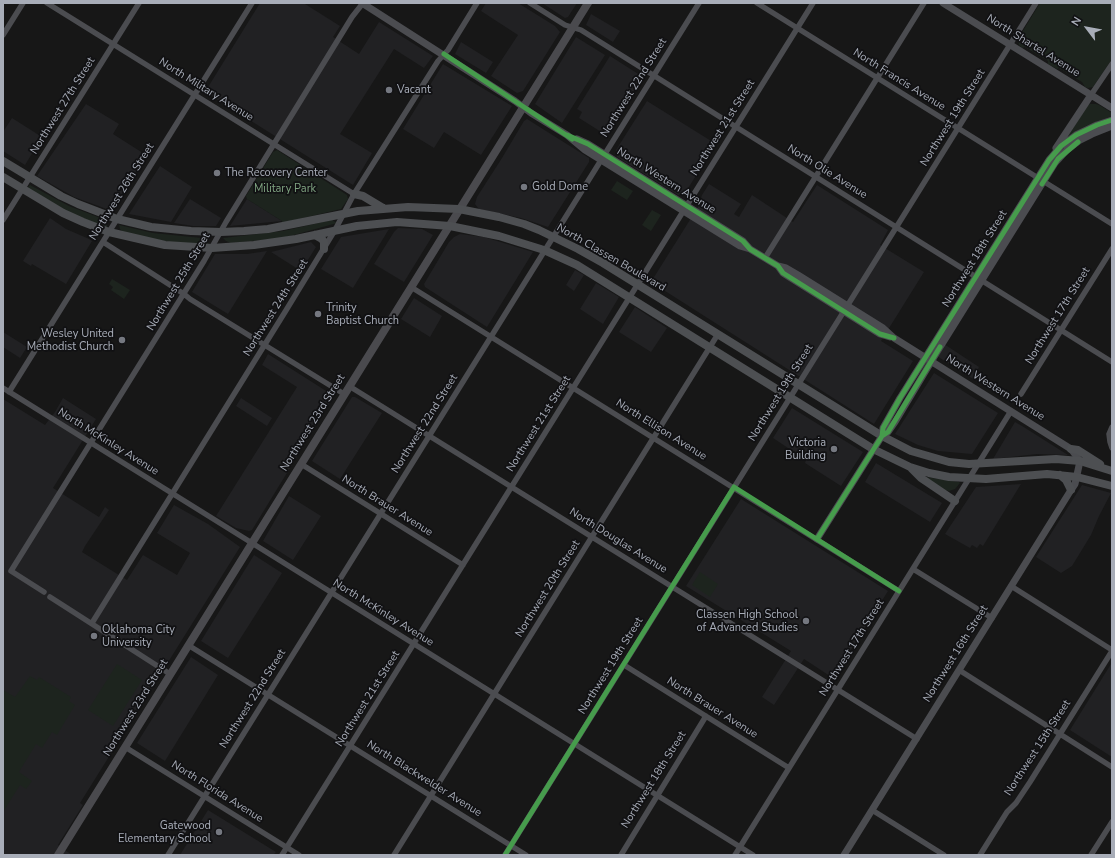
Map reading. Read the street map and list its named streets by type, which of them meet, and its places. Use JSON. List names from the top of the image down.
{
  "streets": {
    "main road": ["North Classen Boulevard", "Northwest 23rd Street"],
    "street": [
      "North Shartel Avenue",
      "North Francis Avenue",
      "Northwest 22nd Street",
      "North Military Avenue",
      "Northwest 27th Street",
      "Northwest 19th Street",
      "Northwest 21st Street",
      "North Olie Avenue",
      "North Western Avenue",
      "Northwest 26th Street",
      "Northwest 18th Street",
      "Northwest 25th Street",
      "Northwest 24th Street",
      "Northwest 17th Street",
      "North Ellison Avenue",
      "North McKinley Avenue",
      "North Brauer Avenue",
      "North Douglas Avenue",
      "Northwest 20th Street",
      "Northwest 16th Street",
      "Northwest 15th Street",
      "North Blackwelder Avenue",
      "North Florida Avenue"
    ]
  },
  "crossings": [
    ["North Shartel Avenue", "Northwest 19th Street"],
    ["North Francis Avenue", "Northwest 19th Street"],
    ["North Francis Avenue", "Northwest 21st Street"],
    ["North Francis Avenue", "Northwest 18th Street"],
    ["Northwest 22nd Street", "North Olie Avenue"],
    ["Northwest 22nd Street", "North Western Avenue"],
    ["Northwest 22nd Street", "North Classen Boulevard"],
    ["Northwest 22nd Street", "North Ellison Avenue"],
    ["Northwest 22nd Street", "North McKinley Avenue"],
    ["Northwest 22nd Street", "North Brauer Avenue"],
    ["Northwest 22nd Street", "North Douglas Avenue"],
    ["Northwest 22nd Street", "North Blackwelder Avenue"],
    ["Northwest 22nd Street", "North Florida Avenue"],
    ["North Military Avenue", "Northwest 27th Street"],
    ["North Military Avenue", "Northwest 26th Street"],
    ["North Military Avenue", "Northwest 25th Street"],
    ["North Military Avenue", "Northwest 24th Street"],
    ["Northwest 27th Street", "North Classen Boulevard"],
    ["Northwest 19th Street", "North Olie Avenue"],
    ["Northwest 19th Street", "North Western Avenue"],
    ["Northwest 19th Street", "North Classen Boulevard"],
    ["Northwest 19th Street", "North Ellison Avenue"],
    ["Northwest 19th Street", "North McKinley Avenue"],
    ["Northwest 19th Street", "North Brauer Avenue"],
    ["Northwest 19th Street", "North Douglas Avenue"],
    ["Northwest 19th Street", "North Blackwelder Avenue"],
    ["Northwest 21st Street", "North Olie Avenue"],
    ["Northwest 21st Street", "North Western Avenue"],
    ["Northwest 21st Street", "North Classen Boulevard"],
    ["Northwest 21st Street", "North Ellison Avenue"],
    ["Northwest 21st Street", "North McKinley Avenue"],
    ["Northwest 21st Street", "North Brauer Avenue"],
    ["Northwest 21st Street", "North Douglas Avenue"],
    ["Northwest 21st Street", "North Blackwelder Avenue"],
    ["Northwest 21st Street", "North Florida Avenue"],
    ["North Olie Avenue", "Northwest 18th Street"],
    ["North Olie Avenue", "Northwest 17th Street"],
    ["North Olie Avenue", "Northwest 23rd Street"],
    ["North Western Avenue", "North Classen Boulevard"],
    ["North Western Avenue", "Northwest 18th Street"],
    ["North Western Avenue", "Northwest 25th Street"],
    ["North Western Avenue", "Northwest 24th Street"],
    ["North Western Avenue", "Northwest 17th Street"],
    ["North Western Avenue", "Northwest 23rd Street"],
    ["North Western Avenue", "Northwest 16th Street"],
    ["Northwest 26th Street", "North Classen Boulevard"],
    ["Northwest 26th Street", "North McKinley Avenue"],
    ["North Classen Boulevard", "Northwest 18th Street"],
    ["North Classen Boulevard", "Northwest 25th Street"],
    ["North Classen Boulevard", "Northwest 24th Street"],
    ["North Classen Boulevard", "Northwest 17th Street"],
    ["North Classen Boulevard", "Northwest 23rd Street"],
    ["North Classen Boulevard", "Northwest 20th Street"],
    ["North Classen Boulevard", "Northwest 16th Street"],
    ["Northwest 18th Street", "North Ellison Avenue"],
    ["Northwest 18th Street", "North McKinley Avenue"],
    ["Northwest 18th Street", "North Brauer Avenue"],
    ["Northwest 25th Street", "North McKinley Avenue"],
    ["Northwest 24th Street", "North McKinley Avenue"],
    ["Northwest 17th Street", "North Ellison Avenue"],
    ["Northwest 17th Street", "North McKinley Avenue"],
    ["Northwest 17th Street", "North Brauer Avenue"],
    ["Northwest 17th Street", "North Douglas Avenue"],
    ["Northwest 23rd Street", "North Ellison Avenue"],
    ["Northwest 23rd Street", "North McKinley Avenue"],
    ["Northwest 23rd Street", "North Brauer Avenue"],
    ["Northwest 23rd Street", "North Douglas Avenue"],
    ["Northwest 23rd Street", "North Blackwelder Avenue"],
    ["Northwest 23rd Street", "North Florida Avenue"],
    ["North Ellison Avenue", "Northwest 20th Street"],
    ["North McKinley Avenue", "Northwest 20th Street"],
    ["North Douglas Avenue", "Northwest 20th Street"],
    ["North Douglas Avenue", "Northwest 16th Street"],
    ["Northwest 20th Street", "North Blackwelder Avenue"]
  ],
  "parks": ["Military Park"],
  "places": [
    "Vacant",
    "The Recovery Center",
    "Gold Dome",
    "Trinity Baptist Church",
    "Wesley United Methodist Church",
    "Victoria Building",
    "Classen High School of Advanced Studies",
    "Oklahoma City University",
    "Gatewood Elementary School"
  ],
  "north": "top left"
}
